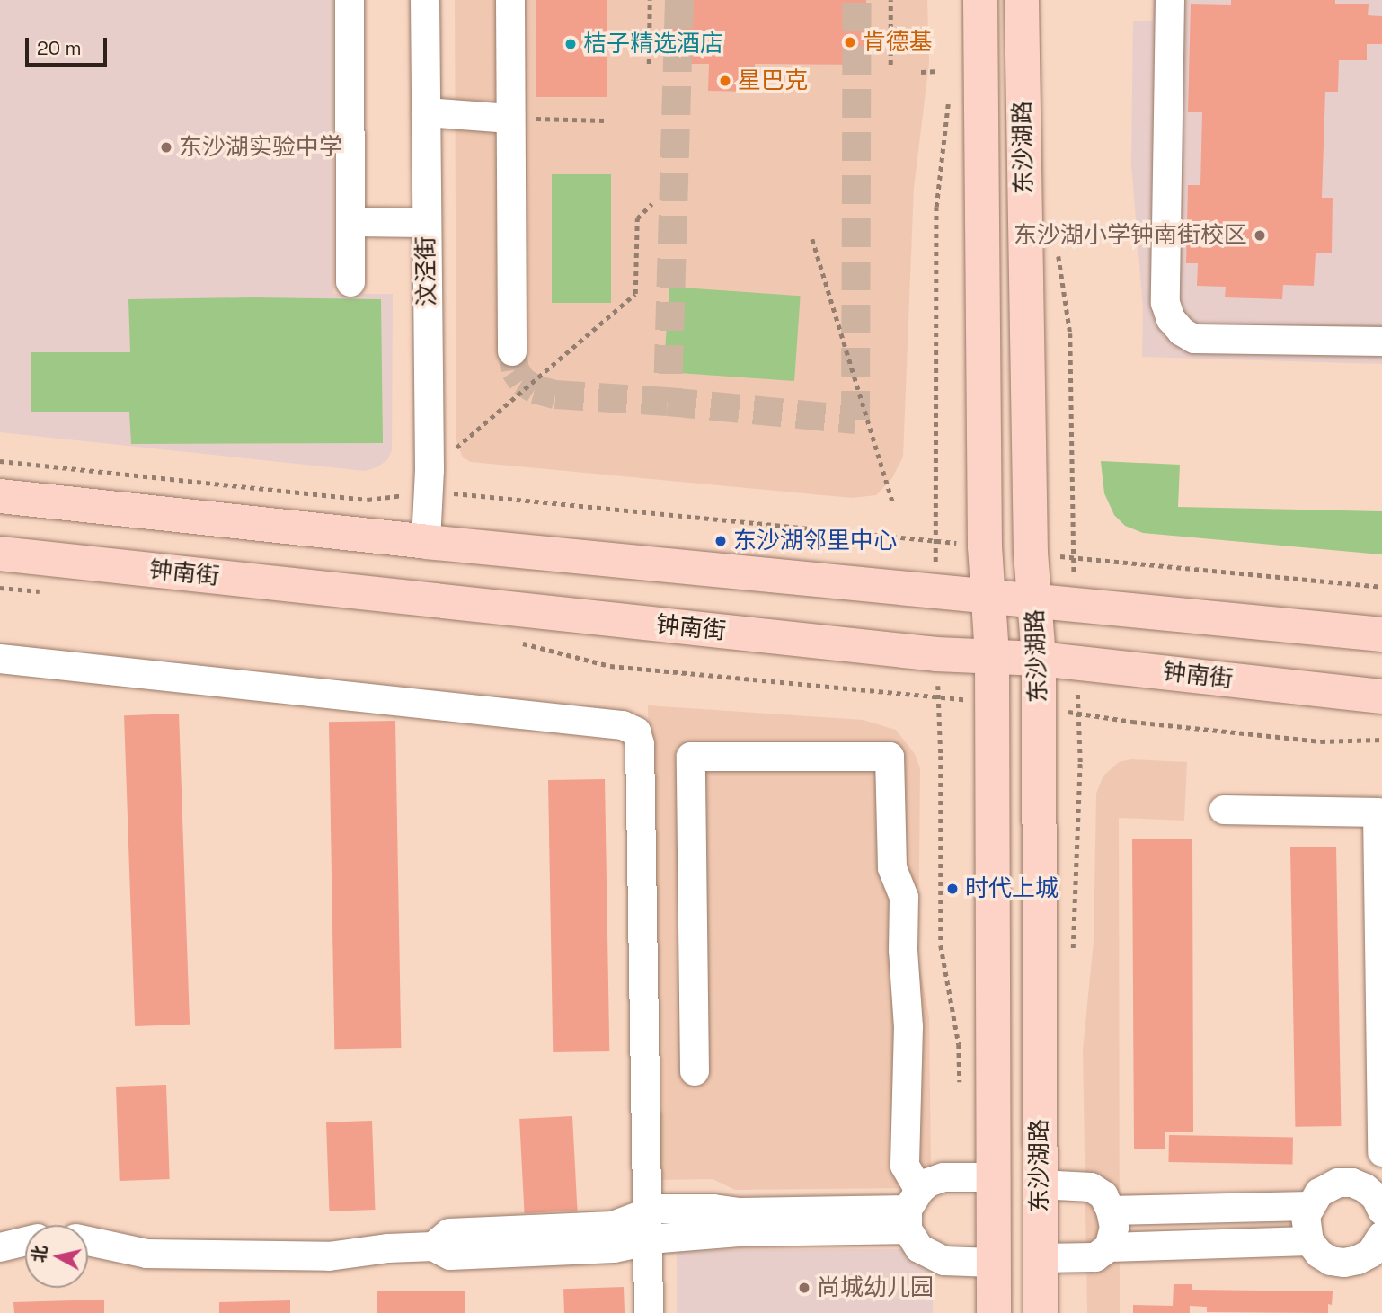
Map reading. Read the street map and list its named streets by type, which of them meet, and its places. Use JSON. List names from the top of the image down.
{
  "streets": {
    "main road": ["东沙湖路", "钟南街"],
    "street": ["汶泾街"]
  },
  "crossings": [
    ["东沙湖路", "钟南街"]
  ],
  "places": [
    "肯德基",
    "桔子精选酒店",
    "星巴克",
    "东沙湖实验中学",
    "东沙湖小学钟南街校区",
    "东沙湖邻里中心",
    "时代上城",
    "尚城幼儿园"
  ],
  "scale_bar": "20 m",
  "north": "left"
}
